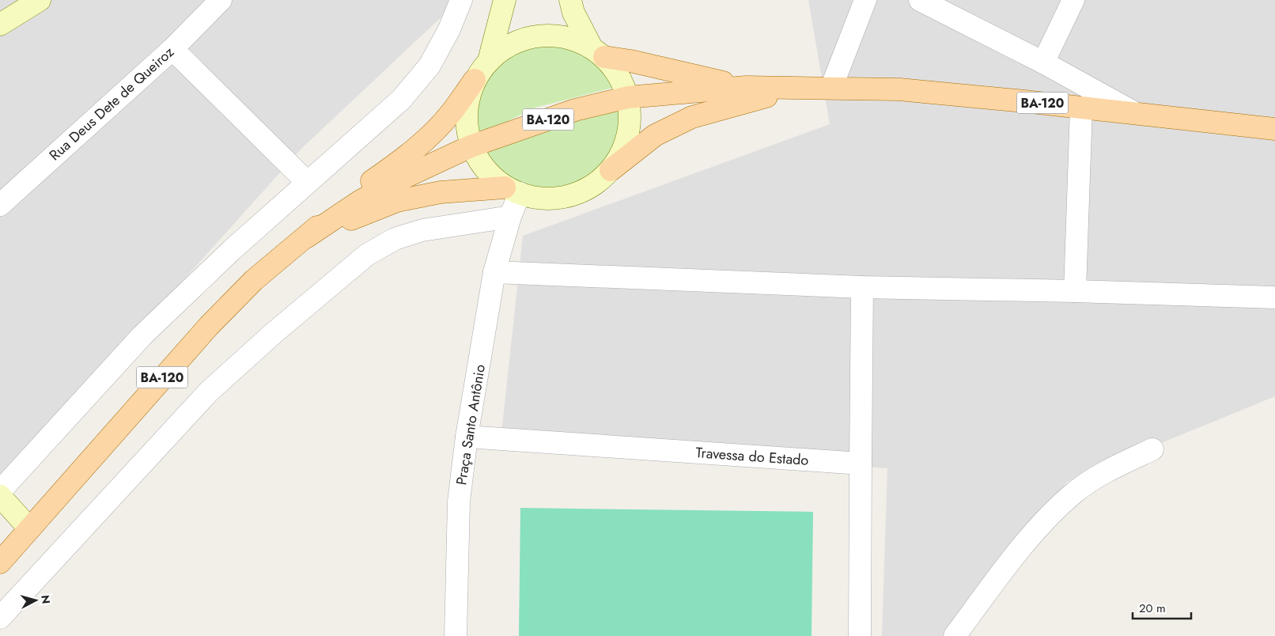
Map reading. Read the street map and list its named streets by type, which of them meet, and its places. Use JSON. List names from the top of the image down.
{
  "streets": {
    "main road": ["BA-120"],
    "street": ["Rua Deus Dete de Queiroz", "Praça Santo Antônio", "Travessa do Estado"]
  },
  "crossings": [
    ["Praça Santo Antônio", "Travessa do Estado"]
  ],
  "scale_bar": "20 m",
  "north": "right"
}
